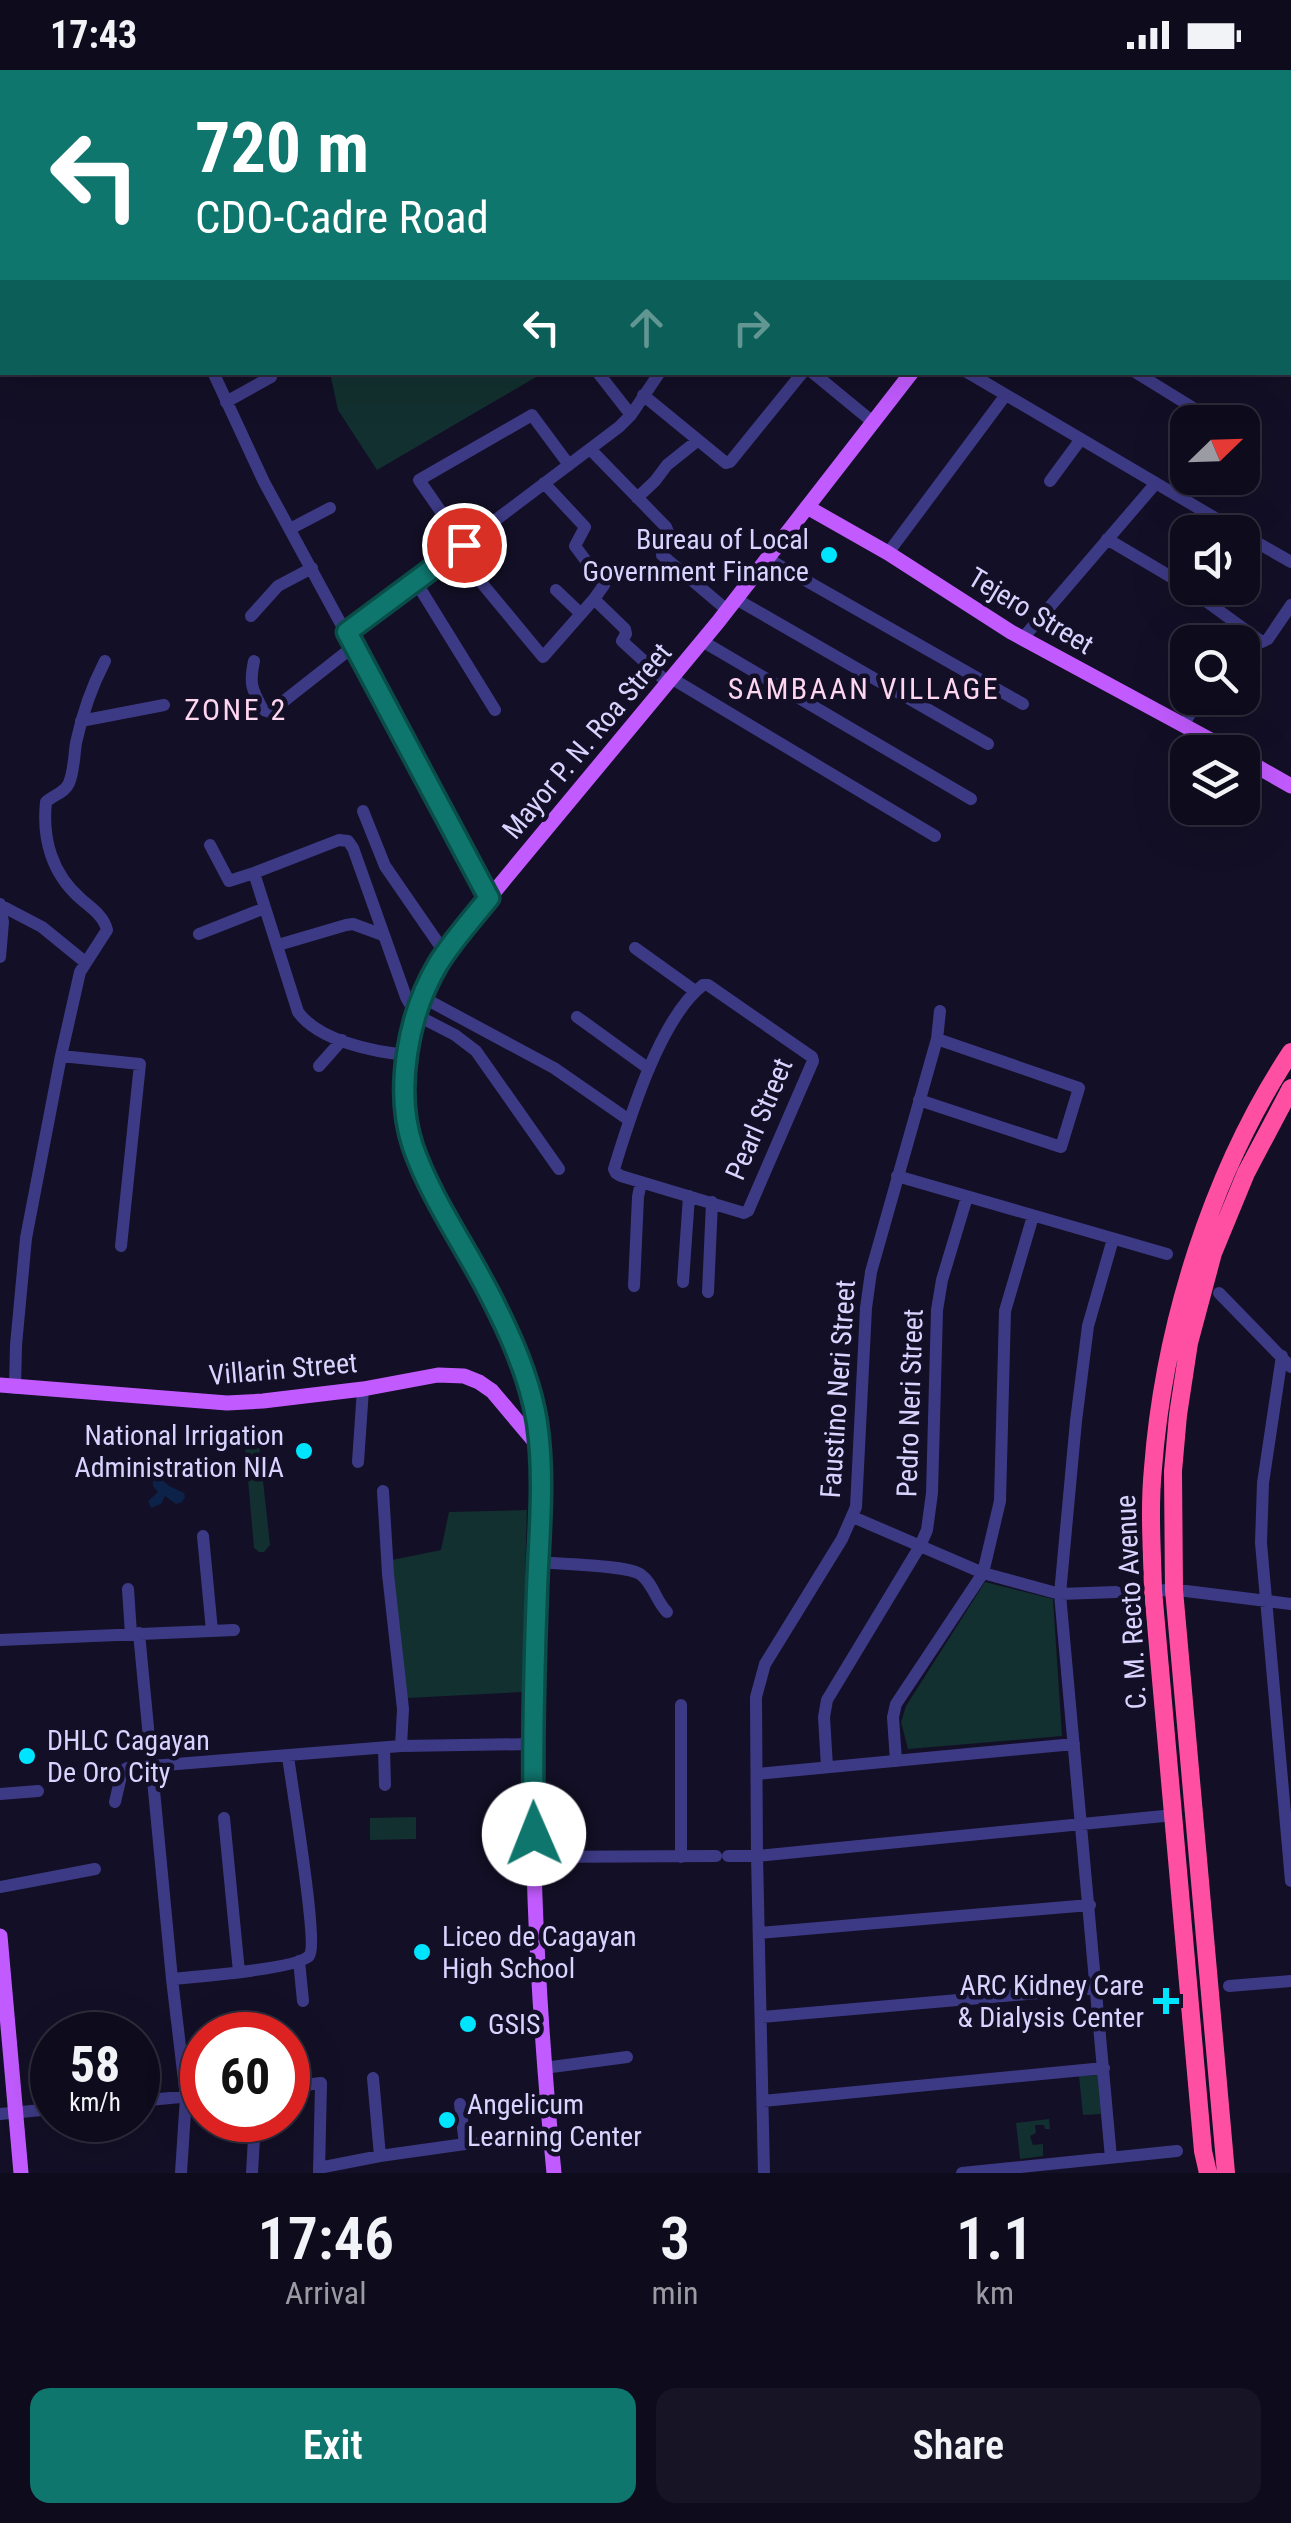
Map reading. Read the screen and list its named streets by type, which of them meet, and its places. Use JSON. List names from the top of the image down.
{
  "streets": {
    "highway": ["C. M. Recto Avenue"],
    "main road": ["Tejero Street", "Mayor P. N. Roa Street", "Villarin Street"],
    "street": ["Pearl Street", "Faustino Neri Street", "Pedro Neri Street"]
  },
  "crossings": [
    ["Tejero Street", "Mayor P. N. Roa Street"],
    ["Mayor P. N. Roa Street", "Villarin Street"]
  ],
  "districts": ["SAMBAAN VILLAGE", "ZONE 2"],
  "places": {
    "other": [
      "Bureau of Local Government Finance",
      "National Irrigation Administration NIA",
      "DHLC Cagayan De Oro City",
      "Liceo de Cagayan High School",
      "GSIS",
      "Angelicum Learning Center"
    ],
    "health": ["ARC Kidney Care & Dialysis Center"]
  },
  "north": "top right",
  "page": {
    "status": "17:43",
    "turn": ["720 m", "CDO-Cadre Road"],
    "speed": "58 km/h",
    "limit": "60",
    "eta": [
      "17:46",
      "Arrival",
      "3",
      "min",
      "1.1",
      "km"
    ],
    "buttons": ["Exit", "Share"]
  }
}
